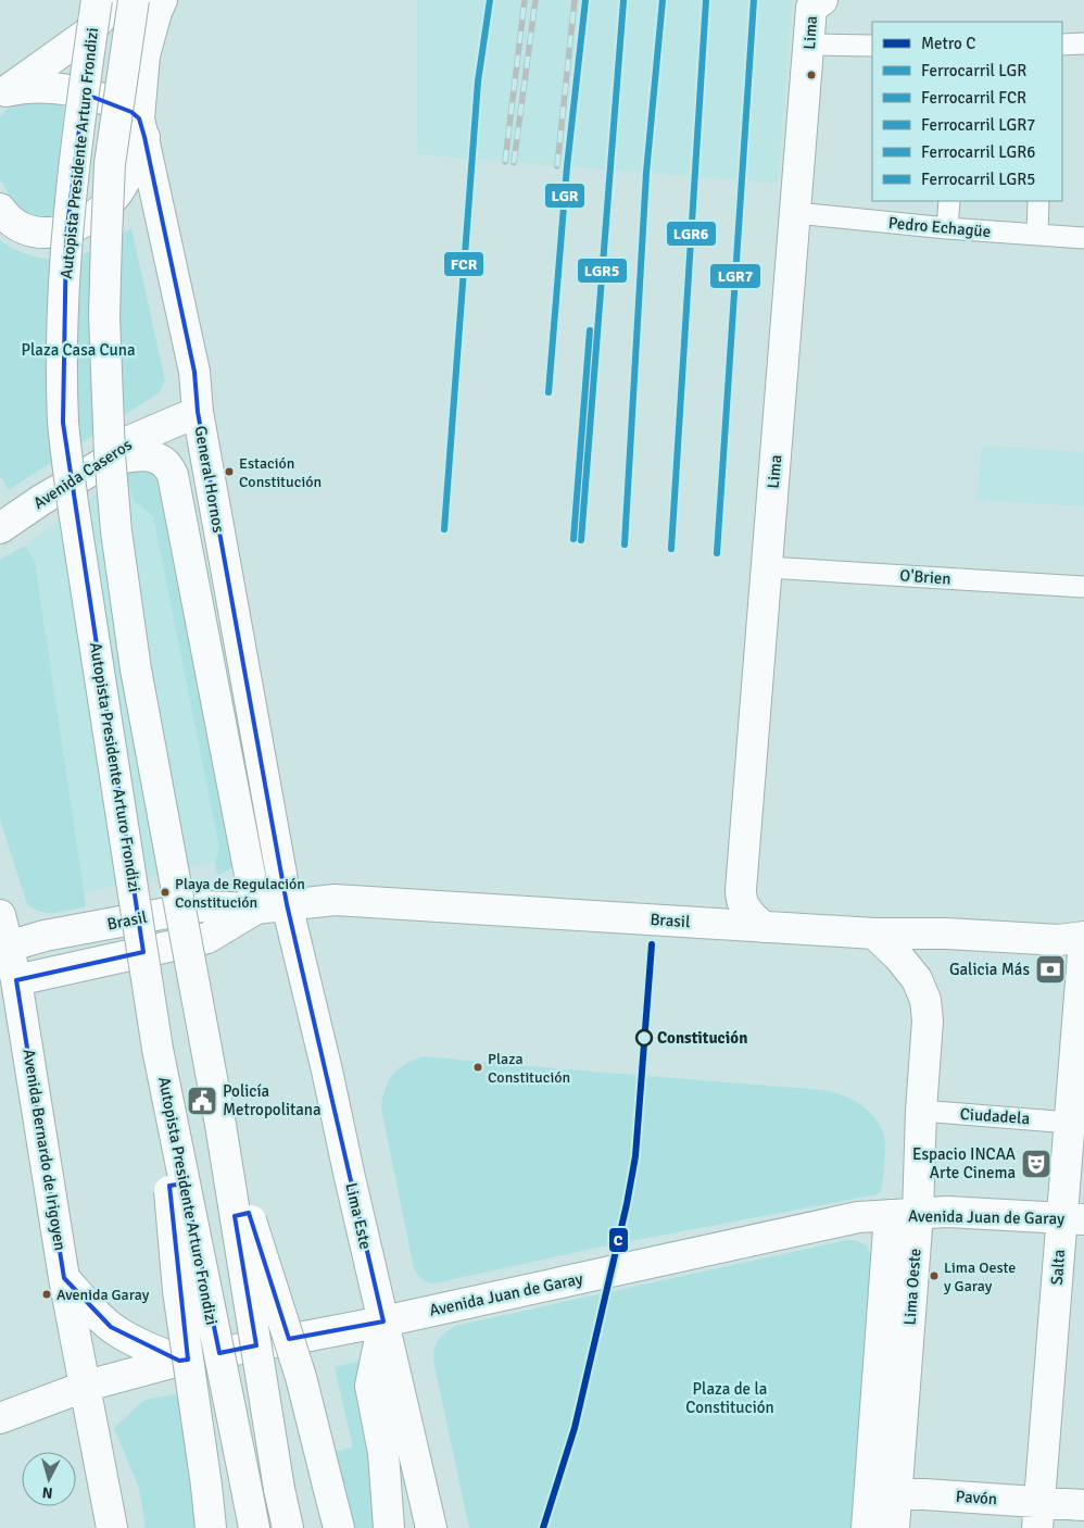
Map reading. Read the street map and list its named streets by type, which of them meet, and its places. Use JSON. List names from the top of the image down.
{
  "streets": {
    "main road": [
      "Lima",
      "Autopista Presidente Arturo Frondizi",
      "Avenida Caseros",
      "General Hornos",
      "Brasil",
      "Avenida Bernardo de Irigoyen",
      "Lima Este",
      "Avenida Juan de Garay",
      "Salta",
      "Lima Oeste",
      "Pavón"
    ],
    "street": ["Pedro Echagüe", "O'Brien", "Ciudadela"]
  },
  "crossings": [
    ["Lima", "Pedro Echagüe"],
    ["Lima", "O'Brien"],
    ["Lima", "Brasil"],
    ["Avenida Caseros", "General Hornos"],
    ["General Hornos", "Brasil"],
    ["General Hornos", "Lima Este"],
    ["Brasil", "Avenida Bernardo de Irigoyen"],
    ["Brasil", "Lima Este"],
    ["Brasil", "Lima Oeste"],
    ["Ciudadela", "Salta"],
    ["Ciudadela", "Lima Oeste"],
    ["Avenida Bernardo de Irigoyen", "Avenida Juan de Garay"],
    ["Lima Este", "Avenida Juan de Garay"],
    ["Avenida Juan de Garay", "Salta"],
    ["Avenida Juan de Garay", "Lima Oeste"],
    ["Salta", "Pavón"],
    ["Lima Oeste", "Pavón"]
  ],
  "parks": ["Plaza Casa Cuna", "Plaza de la Constitución"],
  "places": {
    "other": [
      "Estación Constitución",
      "Playa de Regulación Constitución",
      "Constitución",
      "Plaza Constitución",
      "Lima Oeste y Garay",
      "Avenida Garay"
    ],
    "bank": ["Galicia Más"],
    "public building": ["Policía Metropolitana"],
    "theatre": ["Espacio INCAA Arte Cinema"]
  },
  "lines": [
    "rail line LGR",
    "rail line FCR",
    "rail line LGR7",
    "rail line LGR6",
    "rail line LGR5",
    "metro line C"
  ],
  "legend": [
    "Metro C",
    "Ferrocarril LGR",
    "Ferrocarril FCR",
    "Ferrocarril LGR7",
    "Ferrocarril LGR6",
    "Ferrocarril LGR5"
  ],
  "north": "bottom"
}
